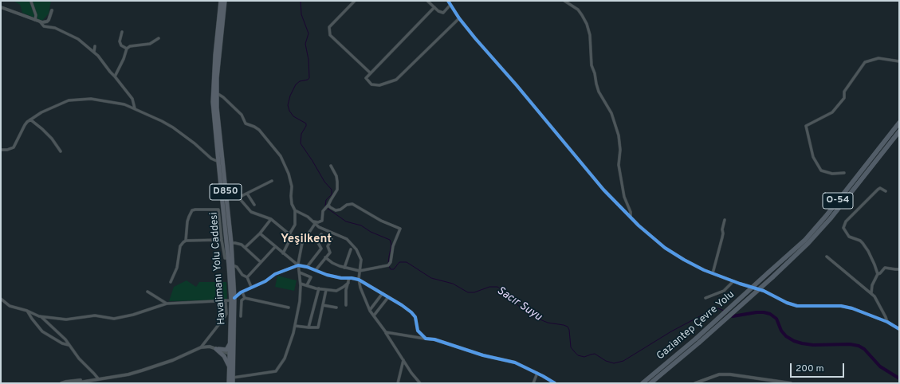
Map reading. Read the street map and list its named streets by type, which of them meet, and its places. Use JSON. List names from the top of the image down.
{
  "streets": {
    "highway": [
      "D850",
      "O-54",
      "Havalimanı Yolu Caddesi",
      "Gaziantep Çevre Yolu"
    ]
  },
  "districts": ["Yeşilkent"],
  "water": ["Sacır Suyu"],
  "scale_bar": "200 m"
}
